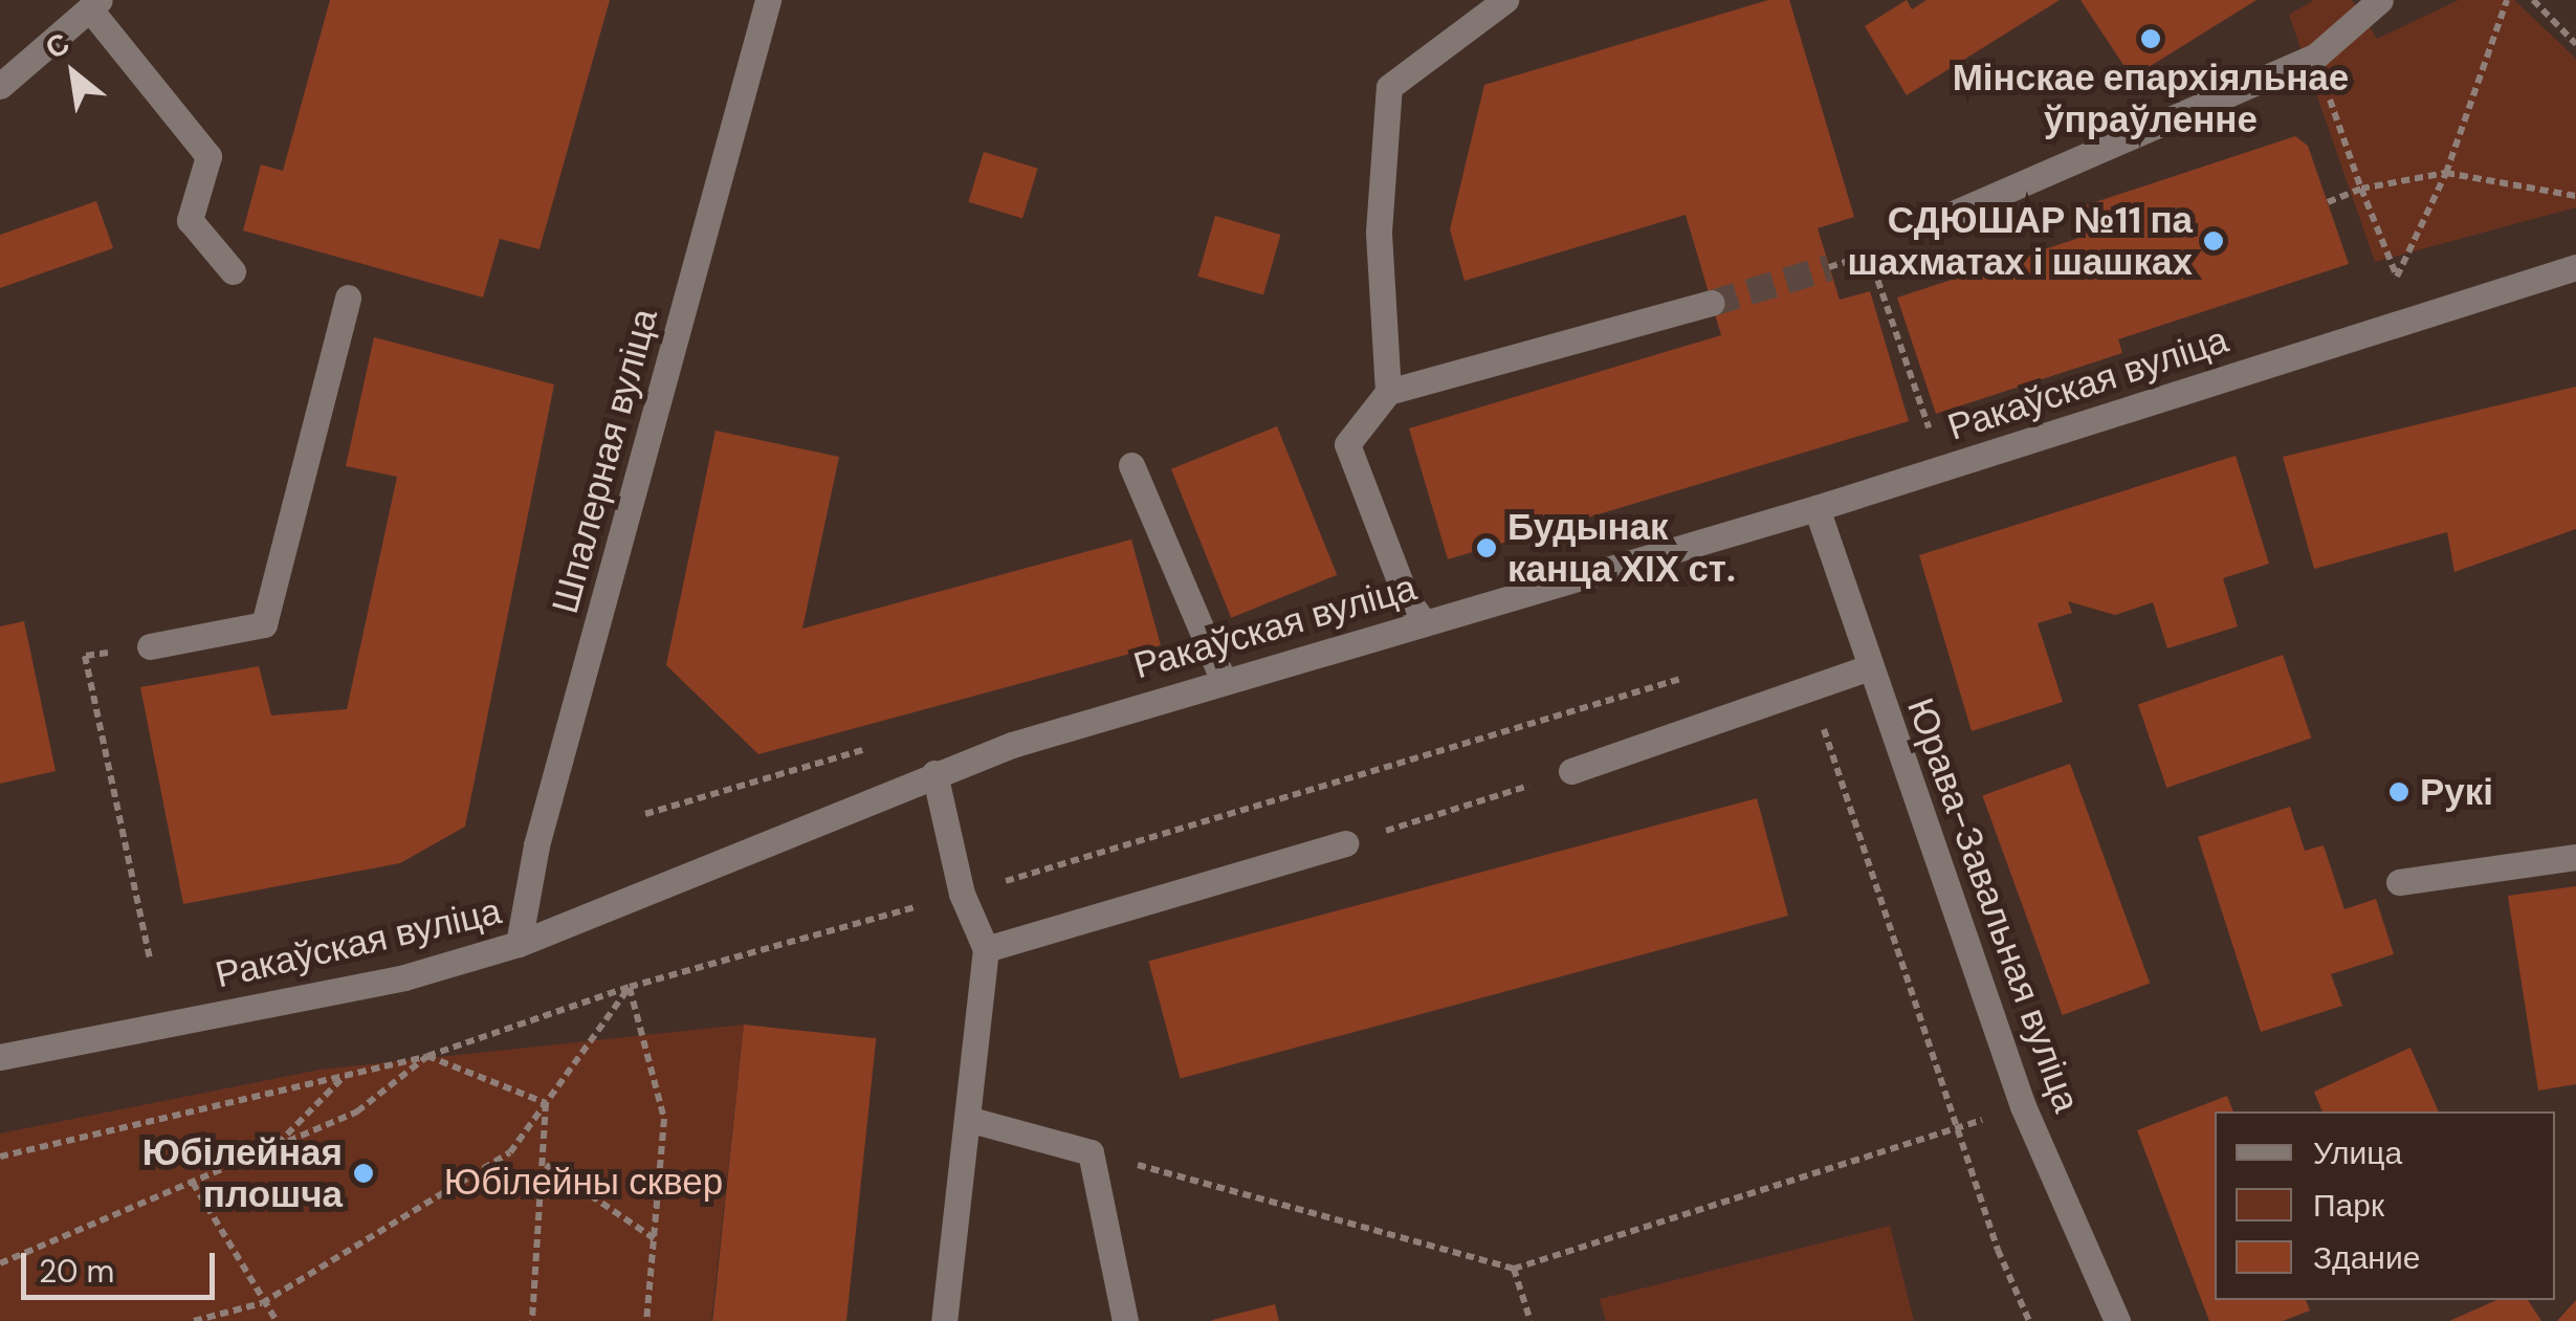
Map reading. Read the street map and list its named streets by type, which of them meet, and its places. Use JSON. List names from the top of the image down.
{
  "streets": {
    "street": ["Ракаўская вуліца", "Шпалерная вуліца", "Юрава-Завальная вуліца"]
  },
  "crossings": [
    ["Ракаўская вуліца", "Шпалерная вуліца"],
    ["Ракаўская вуліца", "Юрава-Завальная вуліца"]
  ],
  "parks": ["Юбілейны сквер"],
  "places": [
    "Мінскае епархіяльнае ўпраўленне",
    "СДЮШАР №11 па шахматах і шашках",
    "Будынак канца ХІХ ст.",
    "Рукі",
    "Юбілейная плошча"
  ],
  "legend": ["Улица", "Парк", "Здание"],
  "scale_bar": "20 m",
  "north": "top left"
}
